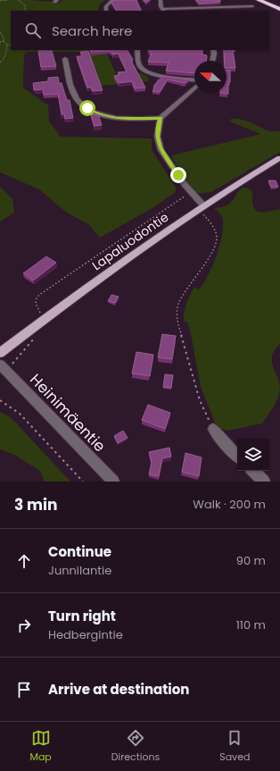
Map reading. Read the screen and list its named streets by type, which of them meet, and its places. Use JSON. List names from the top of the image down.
{
  "streets": {
    "main road": ["Lapaluodontie"],
    "street": ["Heinimäentie"]
  },
  "north": "left",
  "page": {
    "search": "Search here",
    "heading": ["3 min", "Walk · 200 m"],
    "list": [
      ["Continue", "Junnilantie", "90 m"],
      ["Turn right", "Hedbergintie", "110 m"],
      "Arrive at destination"
    ],
    "nav": ["Map", "Directions", "Saved"]
  }
}
